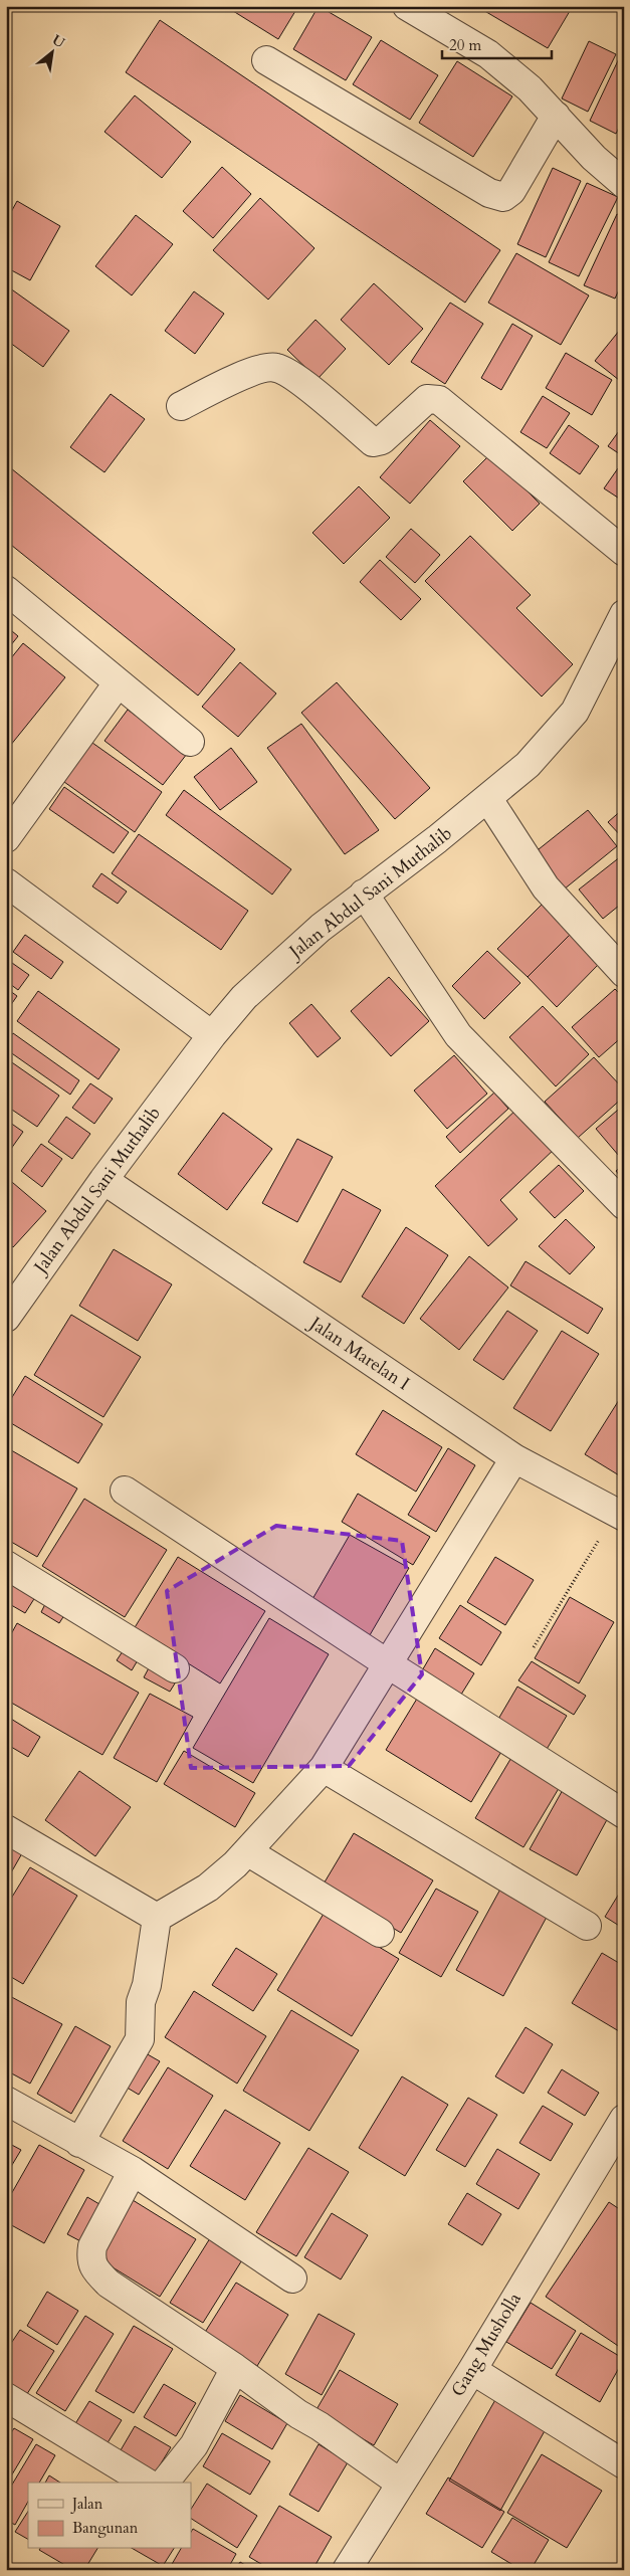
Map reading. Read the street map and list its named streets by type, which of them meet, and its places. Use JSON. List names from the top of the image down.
{
  "streets": {
    "street": ["Jalan Abdul Sani Muthalib", "Jalan Marelan I", "Gang Musholla"]
  },
  "crossings": [
    ["Jalan Abdul Sani Muthalib", "Jalan Marelan I"]
  ],
  "legend": ["Jalan", "Bangunan"],
  "scale_bar": "20 m",
  "north": "top right"
}
